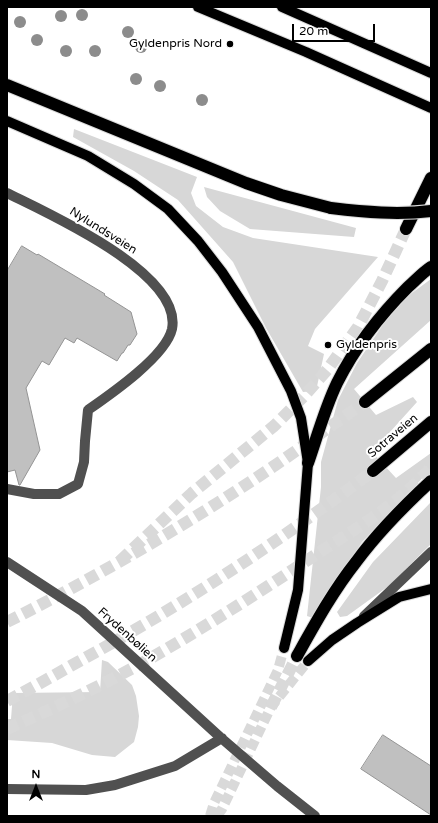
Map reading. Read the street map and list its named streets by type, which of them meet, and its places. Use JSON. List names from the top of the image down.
{
  "streets": {
    "highway": ["Sotraveien"],
    "street": ["Nylundsveien", "Frydenbølien"]
  },
  "places": ["Gyldenpris Nord", "Gyldenpris"],
  "scale_bar": "20 m",
  "north": "top"
}
